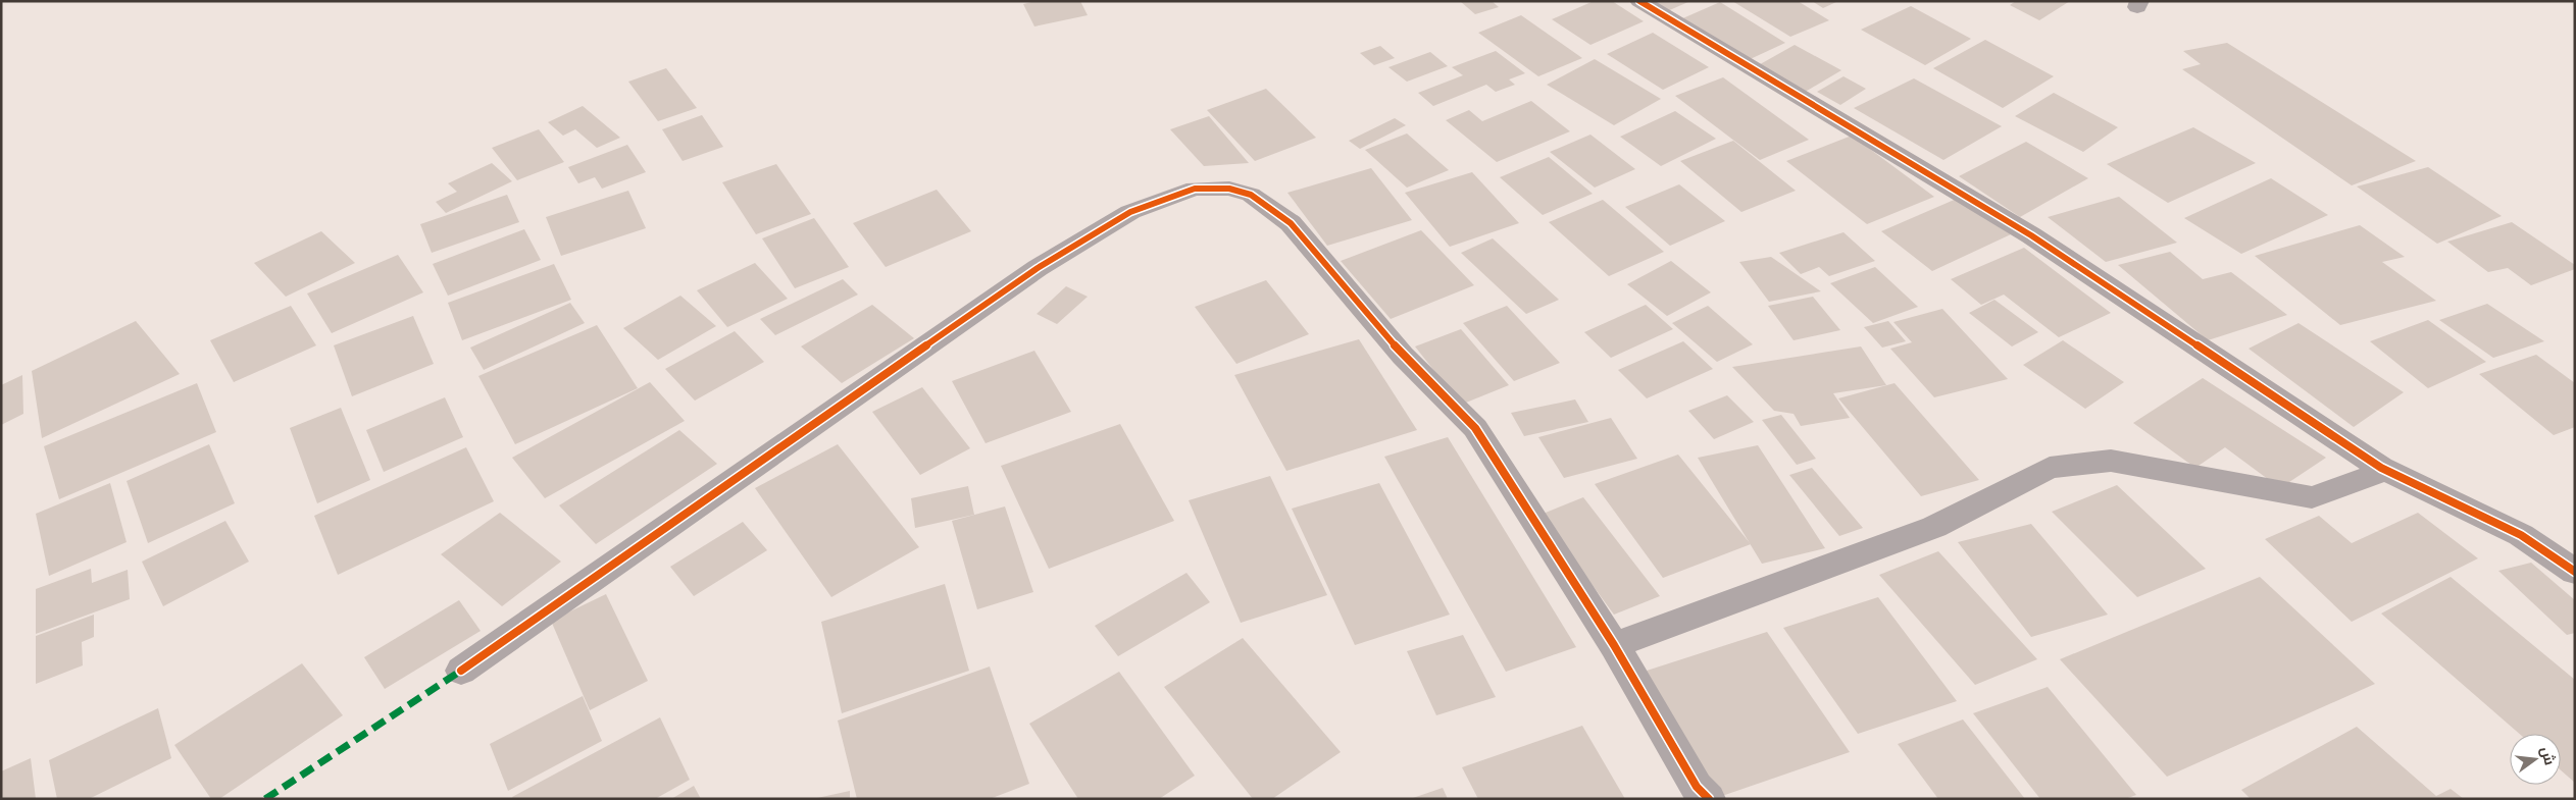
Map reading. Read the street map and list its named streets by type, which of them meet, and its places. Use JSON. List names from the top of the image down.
{
  "north": "right"
}
